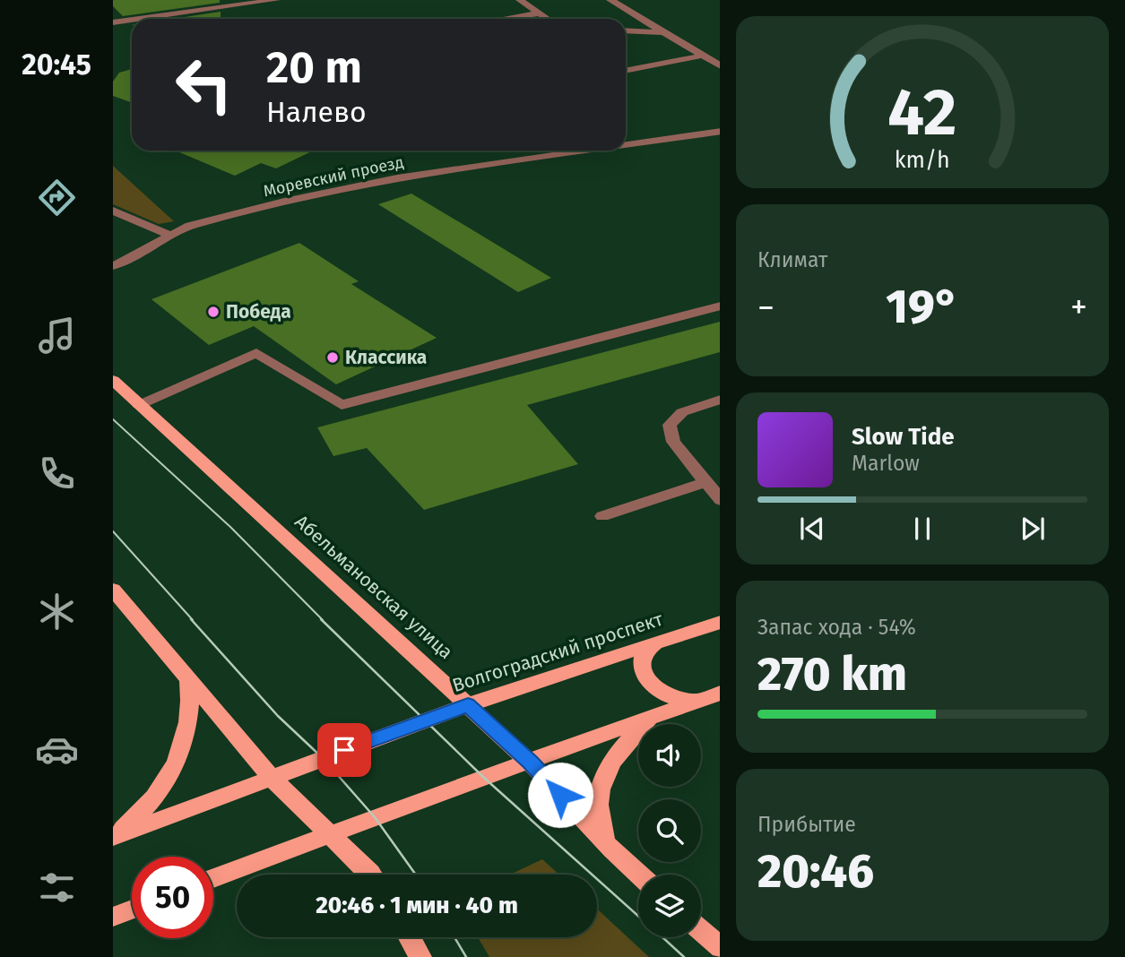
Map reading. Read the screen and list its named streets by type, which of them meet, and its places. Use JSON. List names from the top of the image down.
{
  "streets": {
    "main road": ["Абельмановская улица", "Волгоградский проспект"],
    "street": ["Моревский проезд"]
  },
  "crossings": [
    ["Абельмановская улица", "Волгоградский проспект"]
  ],
  "places": ["Победа", "Классика"],
  "page": {
    "tabs": "20:45",
    "turn": ["20 m", "Налево"],
    "tile": [
      "Климат",
      ["Запас хода · 54%", "270 km"],
      ["Прибытие", "20:46"]
    ],
    "heat": ["−", "19°", "+"],
    "song": ["Slow Tide", "Marlow"],
    "limit": "50",
    "trip": "20:46 · 1 мин · 40 m",
    "gauge": ["42", "km/h"]
  }
}
